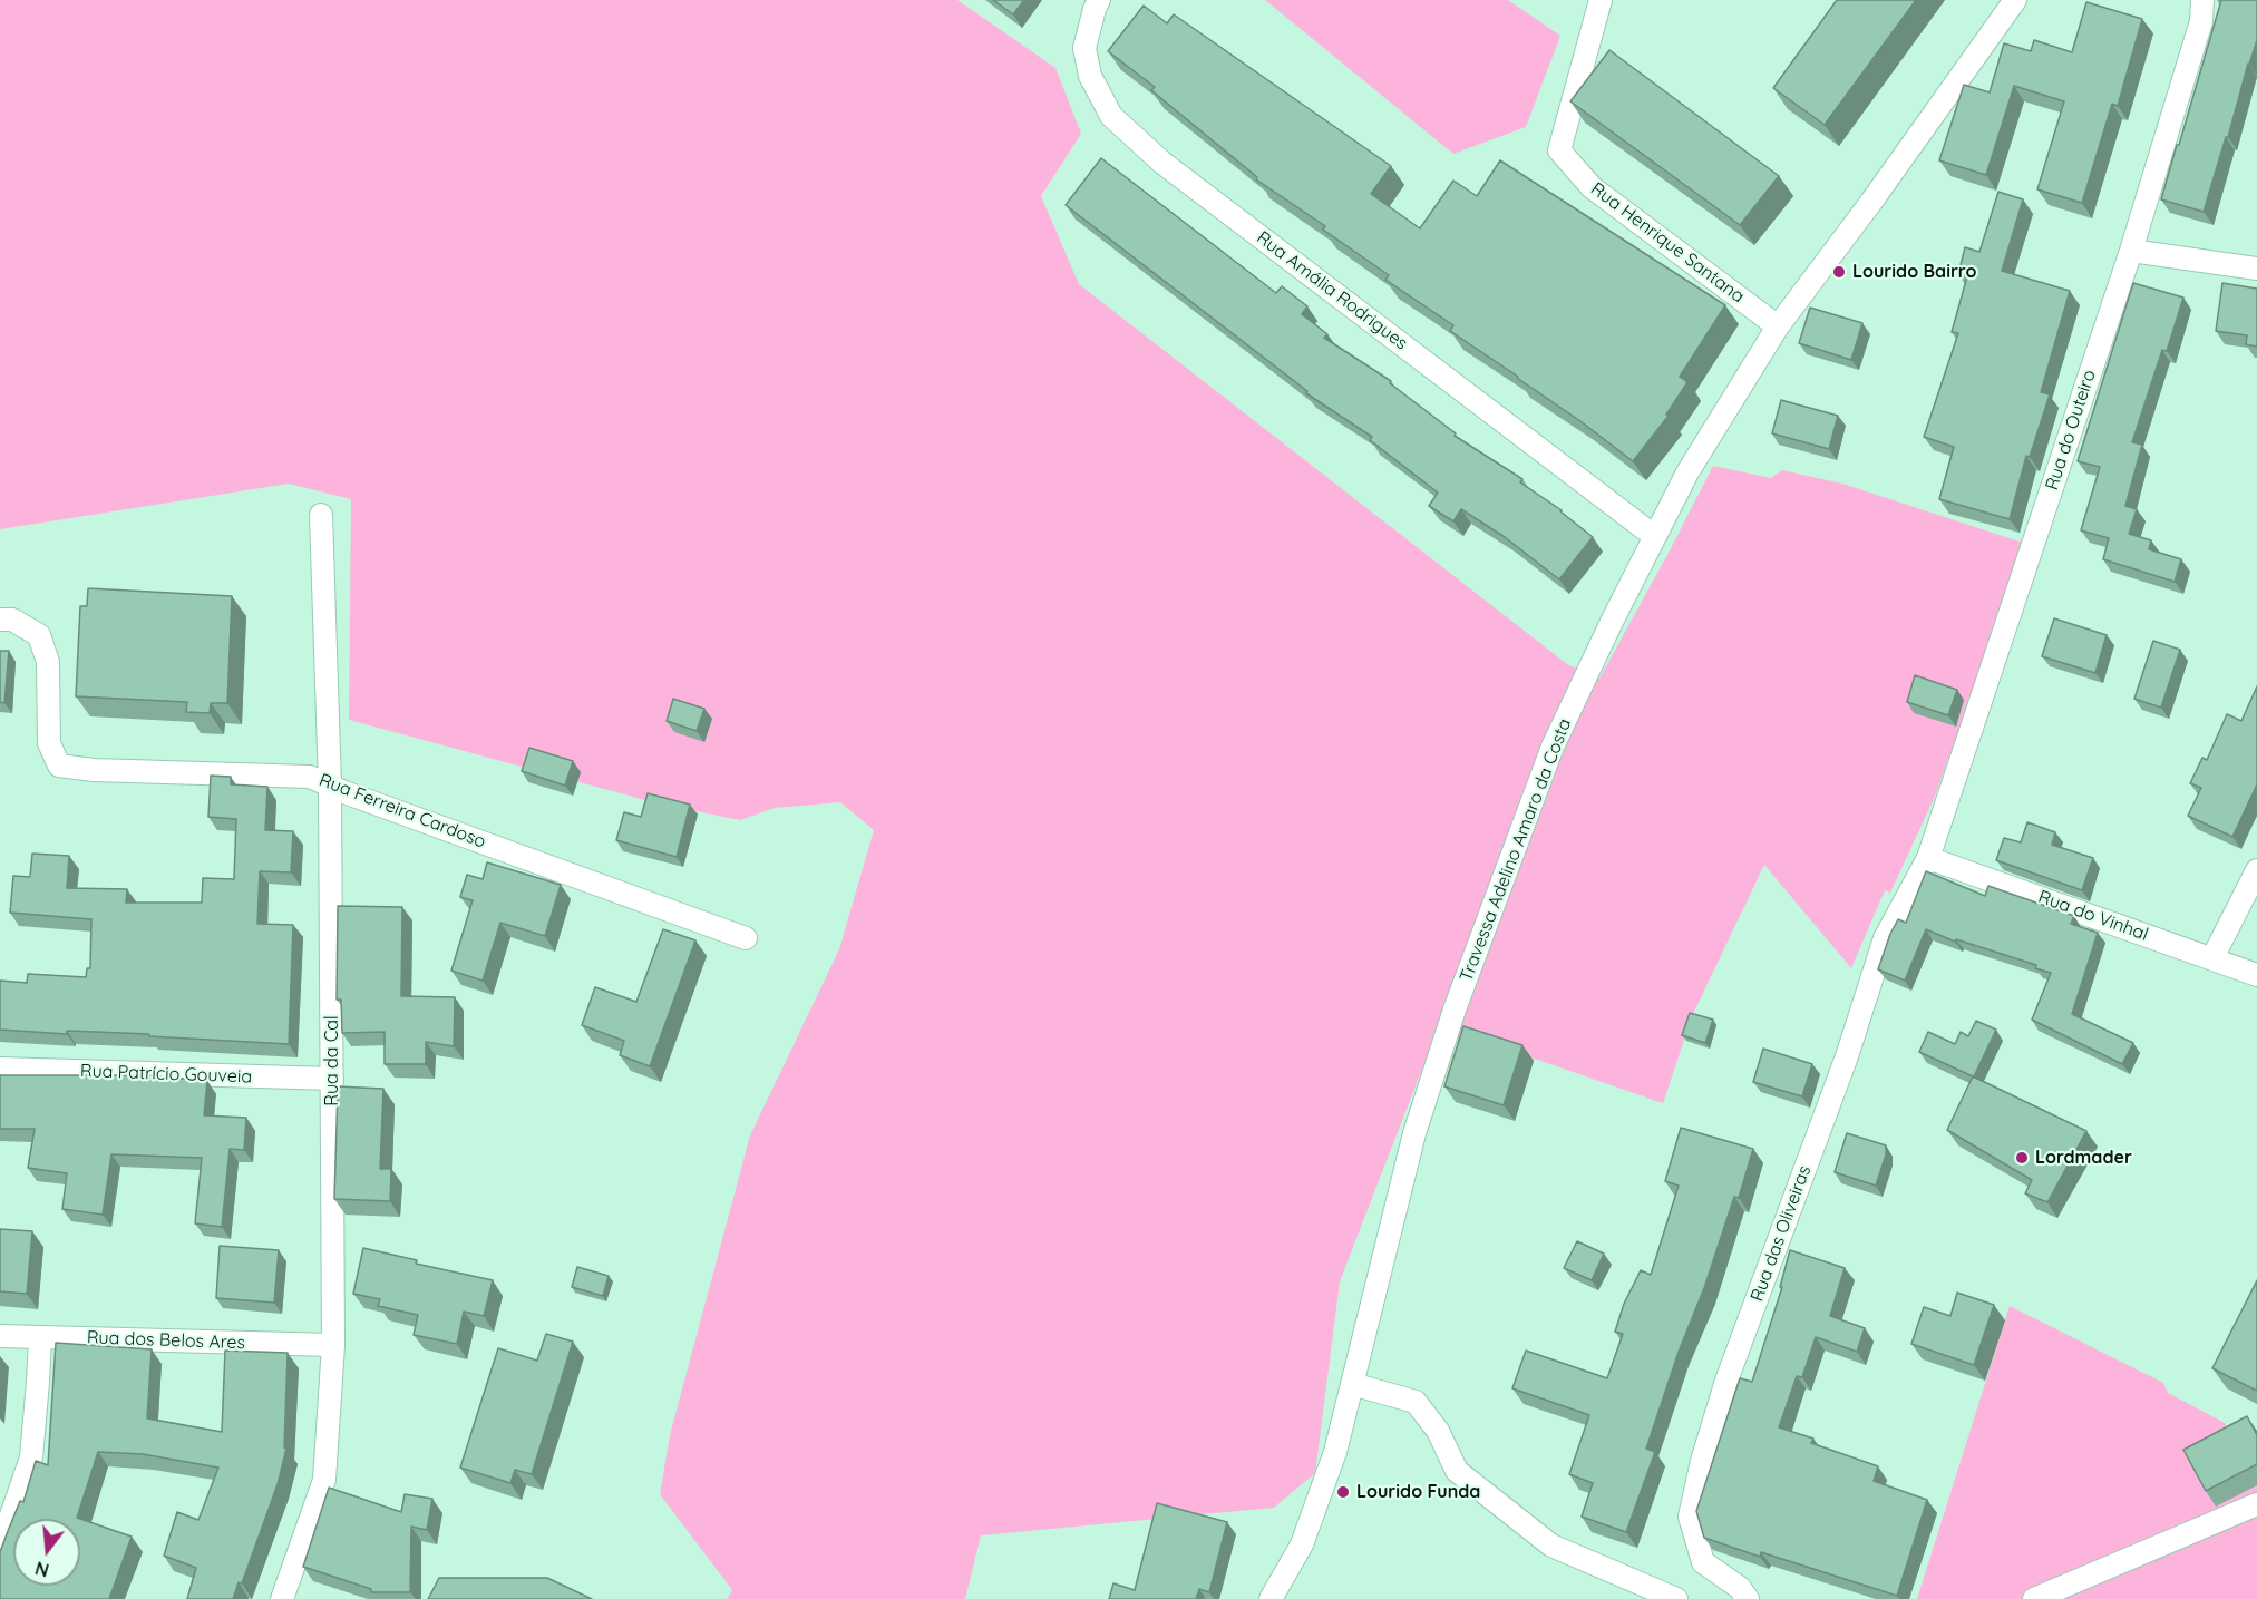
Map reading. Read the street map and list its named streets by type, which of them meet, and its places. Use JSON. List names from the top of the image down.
{
  "streets": {
    "street": [
      "Rua Henrique Santana",
      "Rua Amália Rodrigues",
      "Rua do Outeiro",
      "Rua Ferreira Cardoso",
      "Travessa Adelino Amaro da Costa",
      "Rua do Vinhal",
      "Rua da Cal",
      "Rua Patrício Gouveia",
      "Rua das Oliveiras",
      "Rua dos Belos Ares"
    ]
  },
  "crossings": [
    ["Rua Henrique Santana", "Travessa Adelino Amaro da Costa"],
    ["Rua Amália Rodrigues", "Travessa Adelino Amaro da Costa"],
    ["Rua do Outeiro", "Rua do Vinhal"],
    ["Rua do Outeiro", "Rua das Oliveiras"],
    ["Rua Ferreira Cardoso", "Rua da Cal"],
    ["Rua do Vinhal", "Rua das Oliveiras"],
    ["Rua da Cal", "Rua Patrício Gouveia"],
    ["Rua da Cal", "Rua dos Belos Ares"]
  ],
  "places": ["Lourido Bairro", "Lordmader", "Lourido Funda"],
  "north": "bottom"
}
